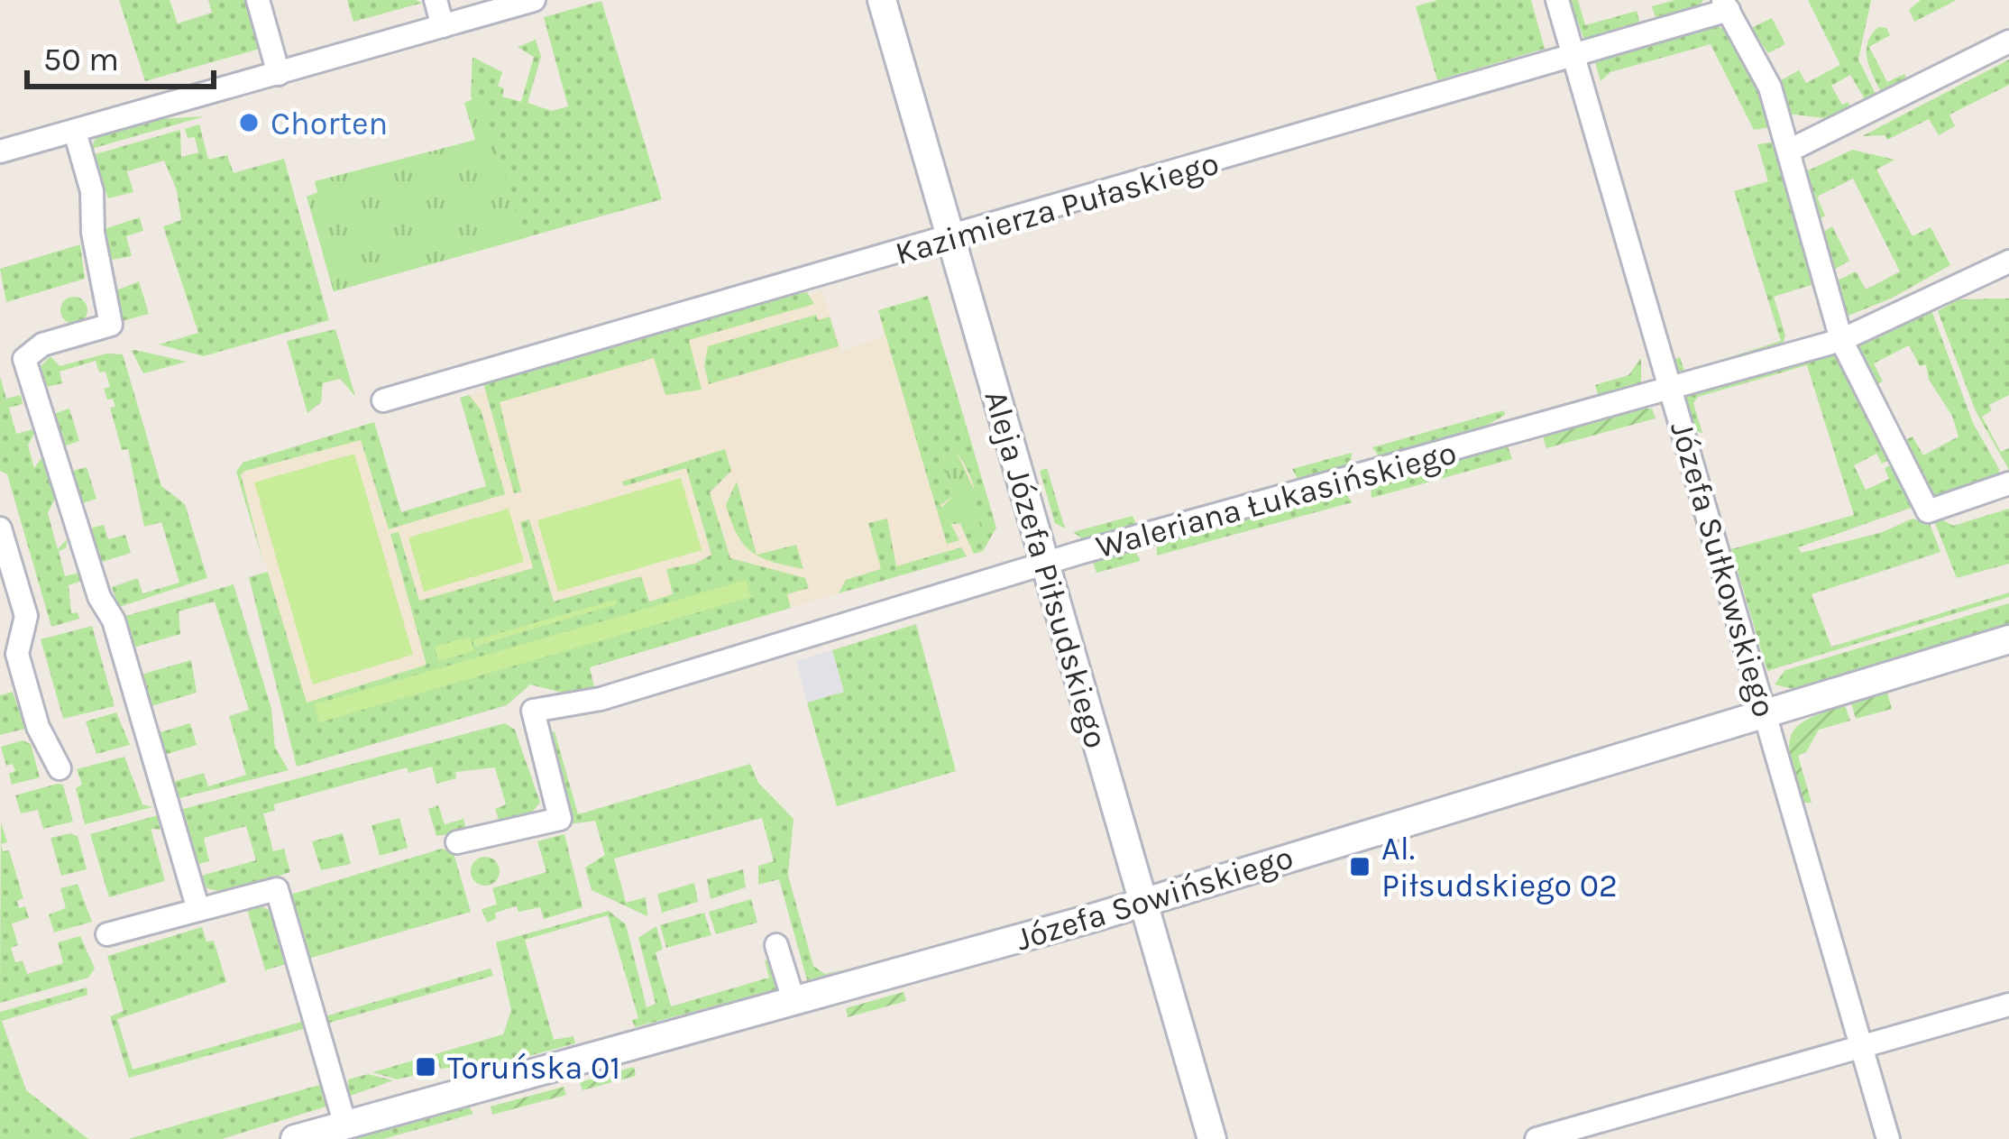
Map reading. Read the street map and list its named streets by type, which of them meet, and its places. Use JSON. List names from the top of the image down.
{
  "streets": {
    "street": [
      "Kazimierza Pułaskiego",
      "Waleriana Łukasińskiego",
      "Aleja Józefa Piłsudskiego",
      "Józefa Sułkowskiego",
      "Józefa Sowińskiego"
    ]
  },
  "crossings": [
    ["Kazimierza Pułaskiego", "Aleja Józefa Piłsudskiego"],
    ["Kazimierza Pułaskiego", "Józefa Sułkowskiego"],
    ["Waleriana Łukasińskiego", "Aleja Józefa Piłsudskiego"],
    ["Waleriana Łukasińskiego", "Józefa Sułkowskiego"],
    ["Aleja Józefa Piłsudskiego", "Józefa Sowińskiego"],
    ["Józefa Sułkowskiego", "Józefa Sowińskiego"]
  ],
  "places": {
    "other": ["Chorten"],
    "transit": ["Al. Piłsudskiego 02", "Toruńska 01"]
  },
  "scale_bar": "50 m"
}
